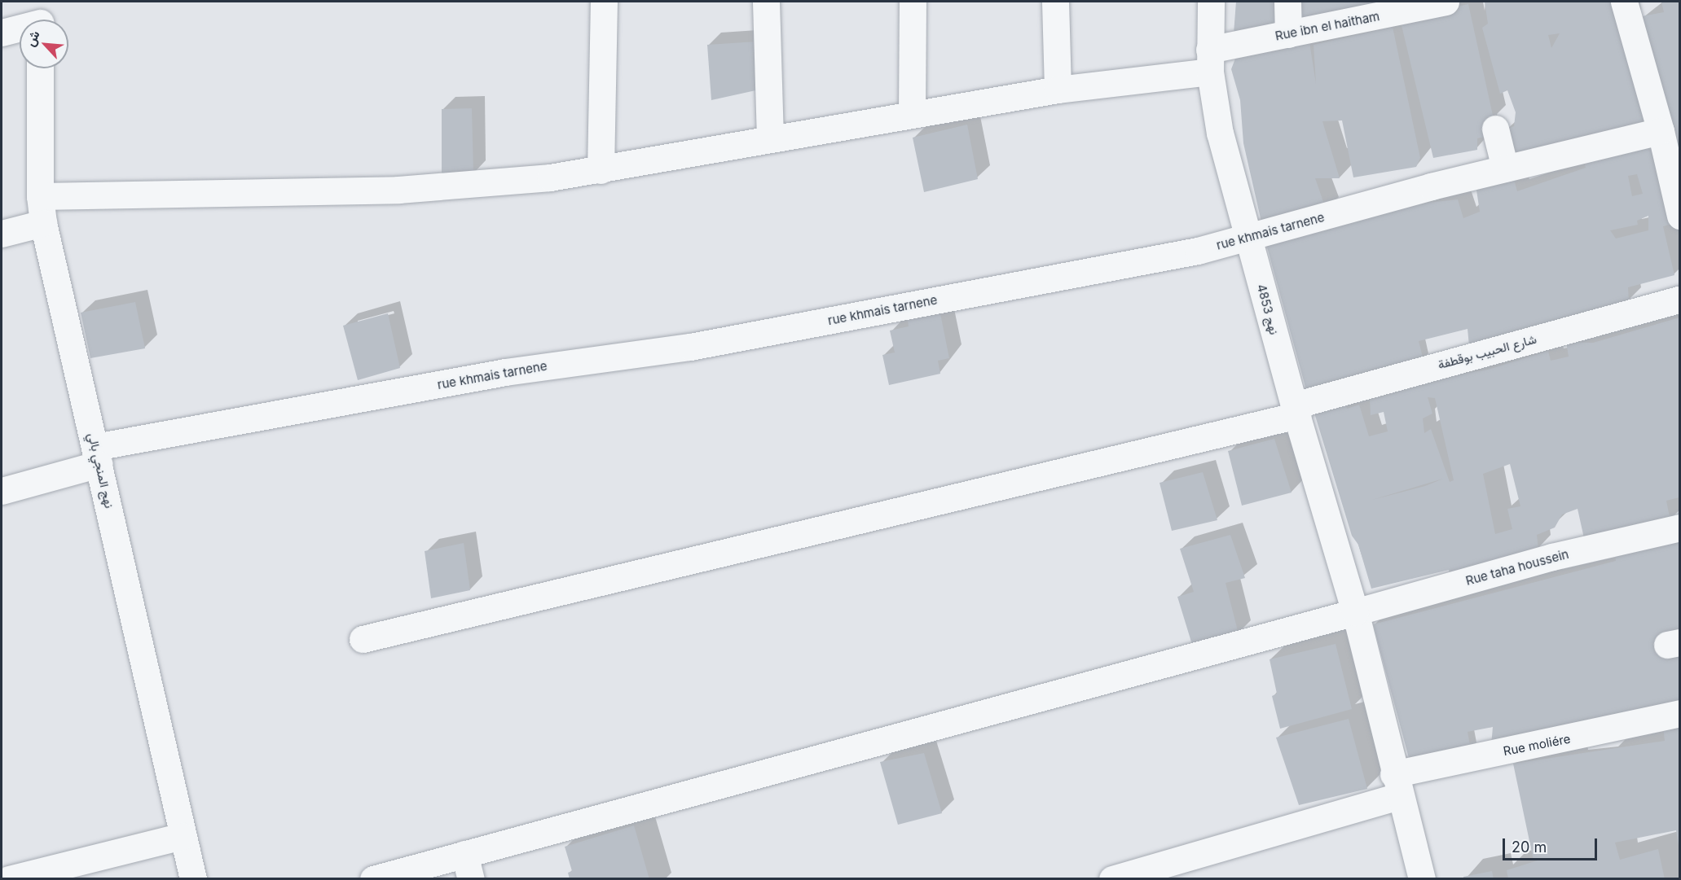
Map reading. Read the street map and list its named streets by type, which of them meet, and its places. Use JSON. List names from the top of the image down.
{
  "streets": {
    "street": [
      "Rue ibn el haitham",
      "rue khmais tarnene",
      "نهج 4853",
      "شارع الحبيب بوقطفة",
      "نهج المنجي بالي",
      "Rue taha houssein",
      "Rue moliére"
    ]
  },
  "crossings": [
    ["Rue ibn el haitham", "نهج 4853"],
    ["Rue ibn el haitham", "نهج المنجي بالي"],
    ["rue khmais tarnene", "نهج 4853"],
    ["rue khmais tarnene", "نهج المنجي بالي"],
    ["نهج 4853", "شارع الحبيب بوقطفة"],
    ["نهج 4853", "Rue taha houssein"],
    ["نهج 4853", "Rue moliére"]
  ],
  "scale_bar": "20 m",
  "north": "top left"
}
